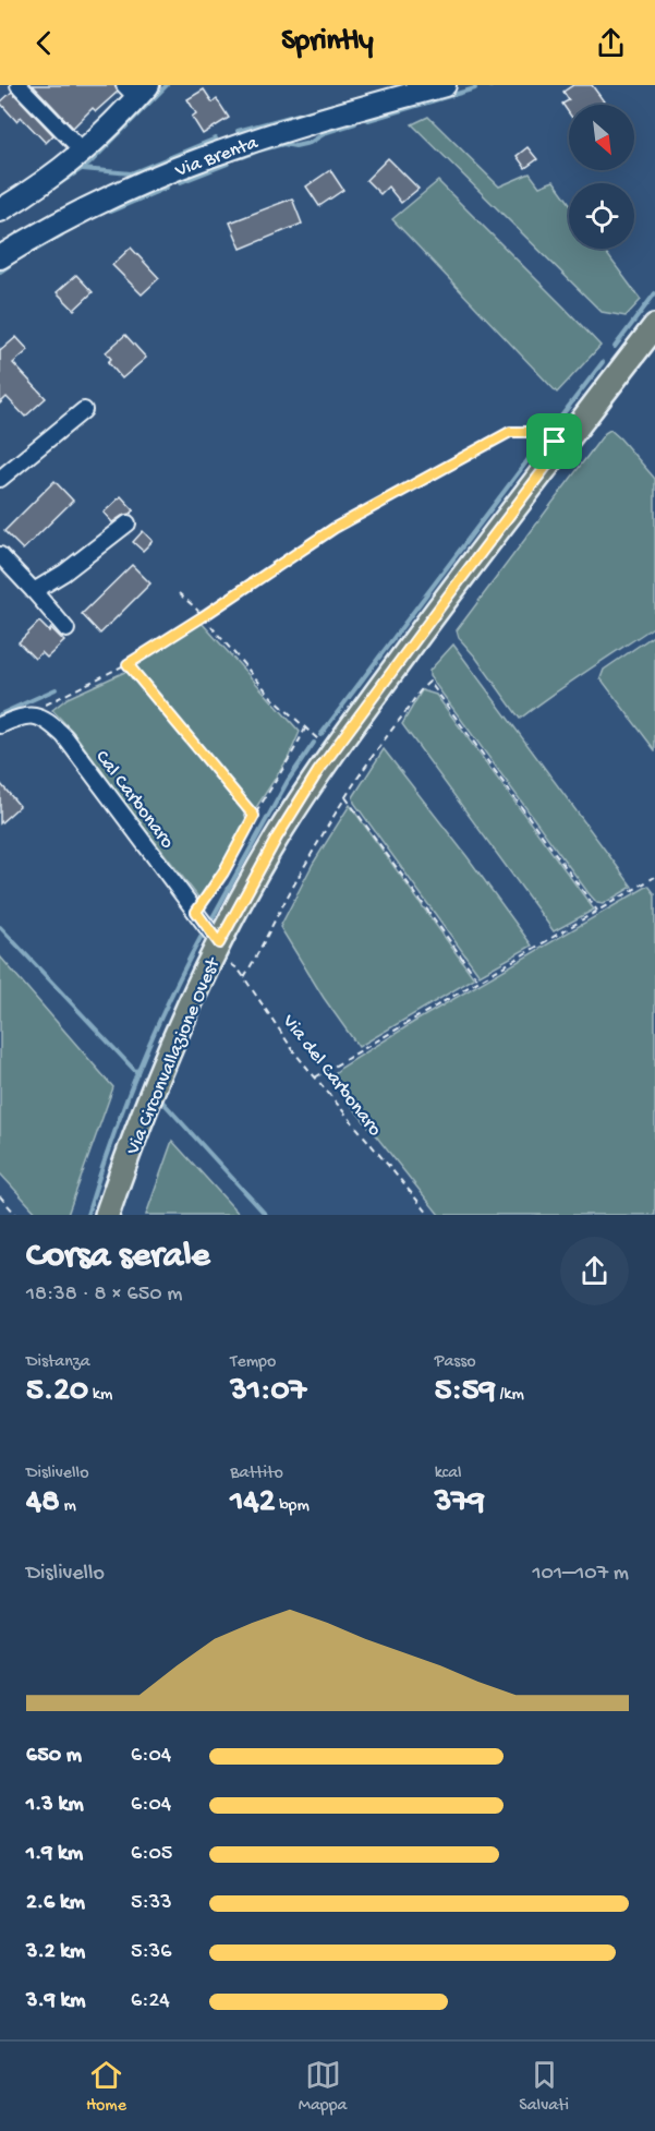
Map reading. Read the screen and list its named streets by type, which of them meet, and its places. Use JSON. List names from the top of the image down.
{
  "streets": {
    "main road": ["Via Brenta", "Via Circonvallazione Ovest"],
    "street": ["Cal Carbonaro"],
    "path": ["Via del Carbonaro"]
  },
  "crossings": [
    ["Cal Carbonaro", "Via Circonvallazione Ovest"],
    ["Cal Carbonaro", "Via del Carbonaro"],
    ["Via Circonvallazione Ovest", "Via del Carbonaro"]
  ],
  "north": "bottom right",
  "page": {
    "header": "Sprintly",
    "heading": ["Corsa serale", "18:38 · 8 × 650 m"],
    "stats": [
      ["Distanza", "5.20 km"],
      ["Tempo", "31:07"],
      ["Passo", "5:59 /km"],
      ["Dislivello", "48 m"],
      ["Battito", "142 bpm"],
      ["kcal", "379"]
    ],
    "chart": ["Dislivello", "101–107 m"],
    "list": [
      {
        "name": "650 m",
        "note": "6:04"
      },
      {
        "name": "1.3 km",
        "note": "6:04"
      },
      {
        "name": "1.9 km",
        "note": "6:05"
      },
      {
        "name": "2.6 km",
        "note": "5:33"
      },
      {
        "name": "3.2 km",
        "note": "5:36"
      },
      {
        "name": "3.9 km",
        "note": "6:24"
      }
    ],
    "tabs": ["Home", "Mappa", "Salvati"]
  }
}
